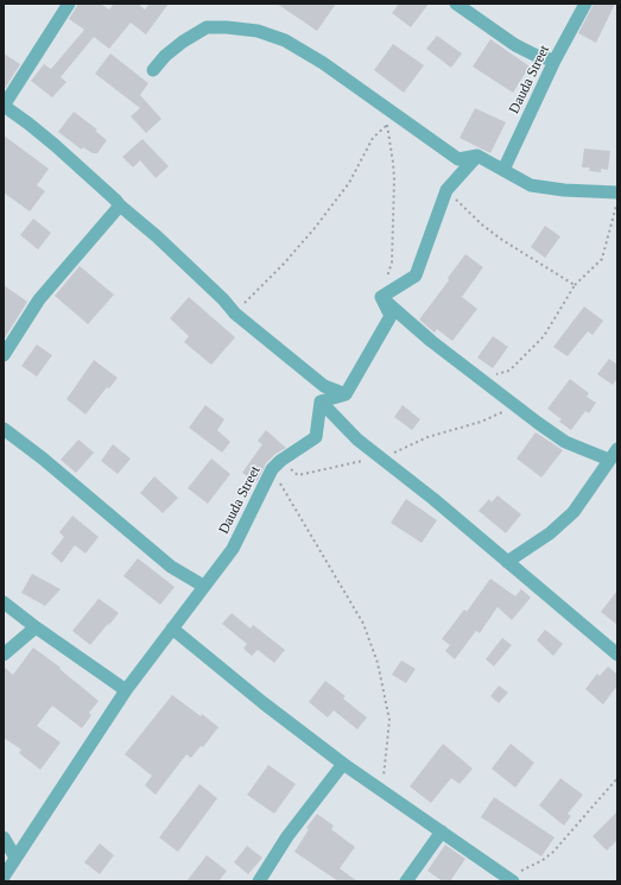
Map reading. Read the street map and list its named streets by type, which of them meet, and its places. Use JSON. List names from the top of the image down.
{
  "streets": {
    "street": ["Dauda Street"]
  }
}
